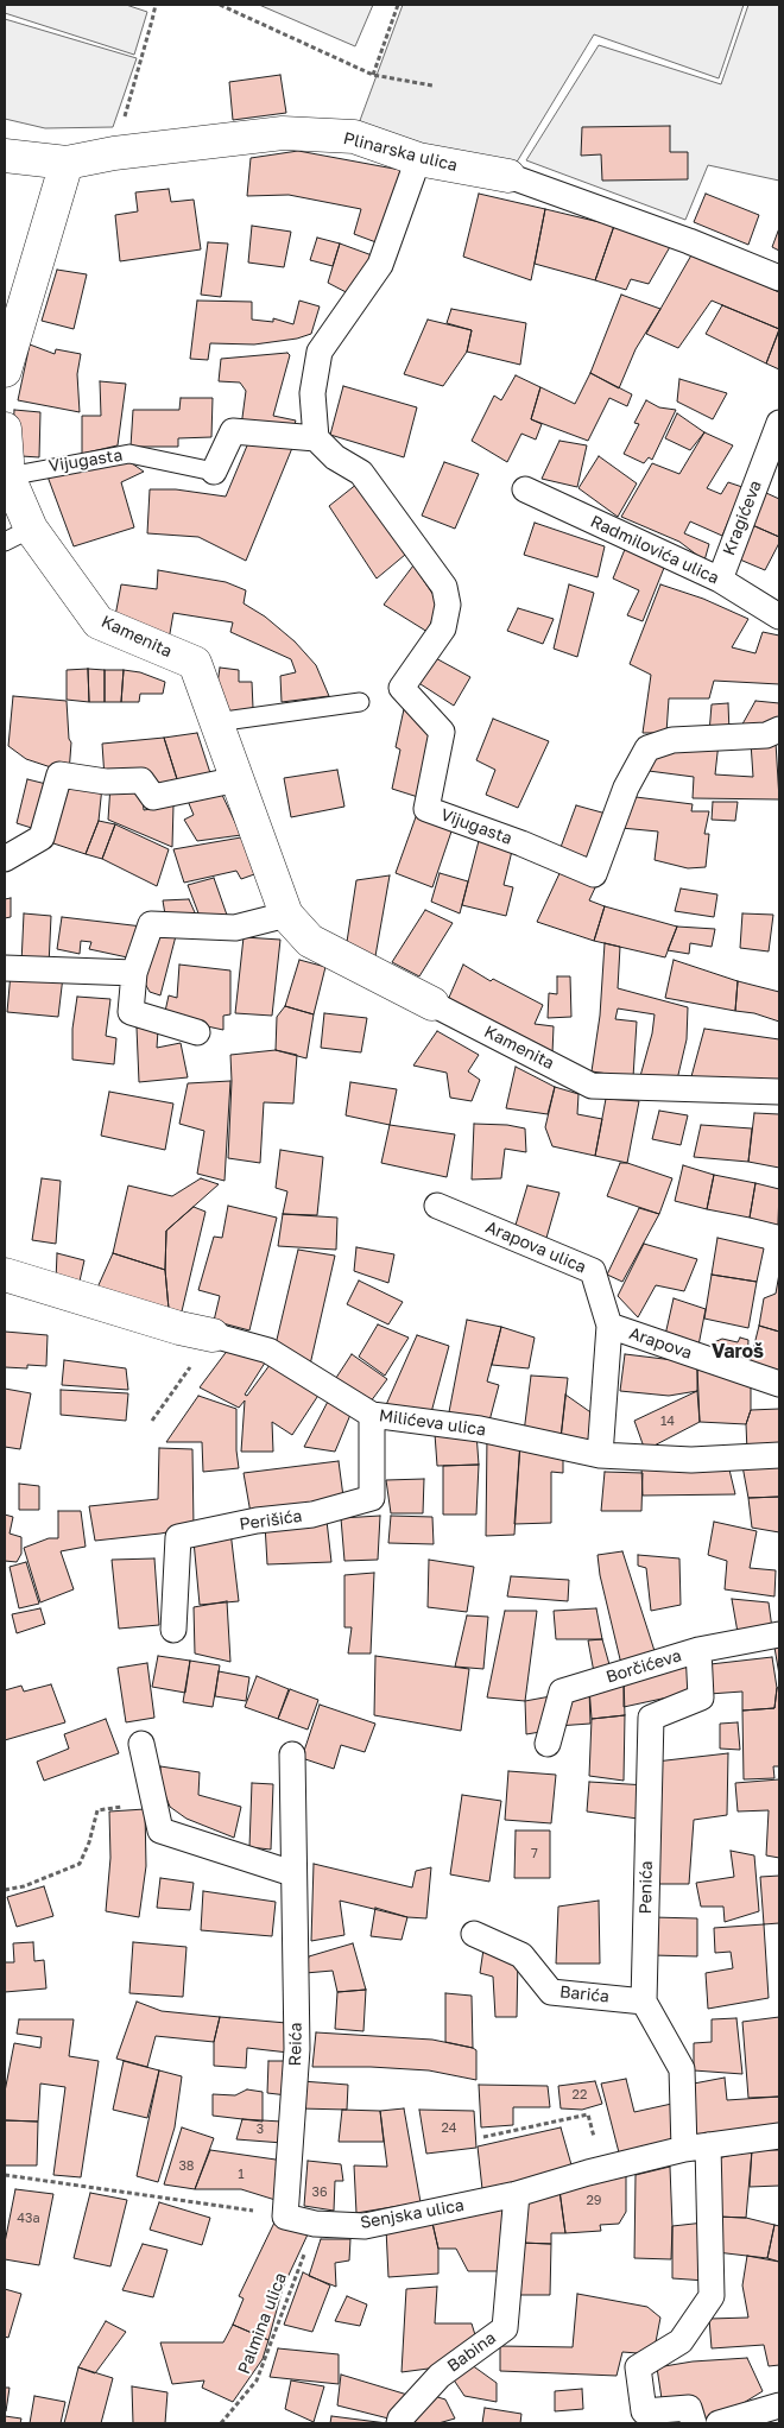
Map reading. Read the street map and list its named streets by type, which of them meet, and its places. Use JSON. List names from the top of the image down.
{
  "streets": {
    "street": [
      "Plinarska ulica",
      "Vijugasta",
      "Kragićeva",
      "Radmilovića ulica",
      "Kamenita",
      "Arapova ulica",
      "Arapova",
      "Milićeva ulica",
      "Perišića",
      "Borčićeva",
      "Penića",
      "Barića",
      "Reića",
      "Senjska ulica",
      "Babina"
    ],
    "path": ["Palmina ulica"]
  },
  "crossings": [
    ["Vijugasta", "Kamenita"],
    ["Kragićeva", "Radmilovića ulica"],
    ["Arapova ulica", "Arapova"],
    ["Arapova ulica", "Milićeva ulica"],
    ["Milićeva ulica", "Perišića"],
    ["Borčićeva", "Penića"],
    ["Penića", "Barića"],
    ["Reića", "Senjska ulica"],
    ["Senjska ulica", "Palmina ulica"],
    ["Senjska ulica", "Babina"]
  ],
  "districts": ["Varoš"],
  "house_numbers": [
    "14",
    "7",
    "22",
    "24",
    "3",
    "38",
    "1",
    "36",
    "29",
    "43a"
  ]
}
